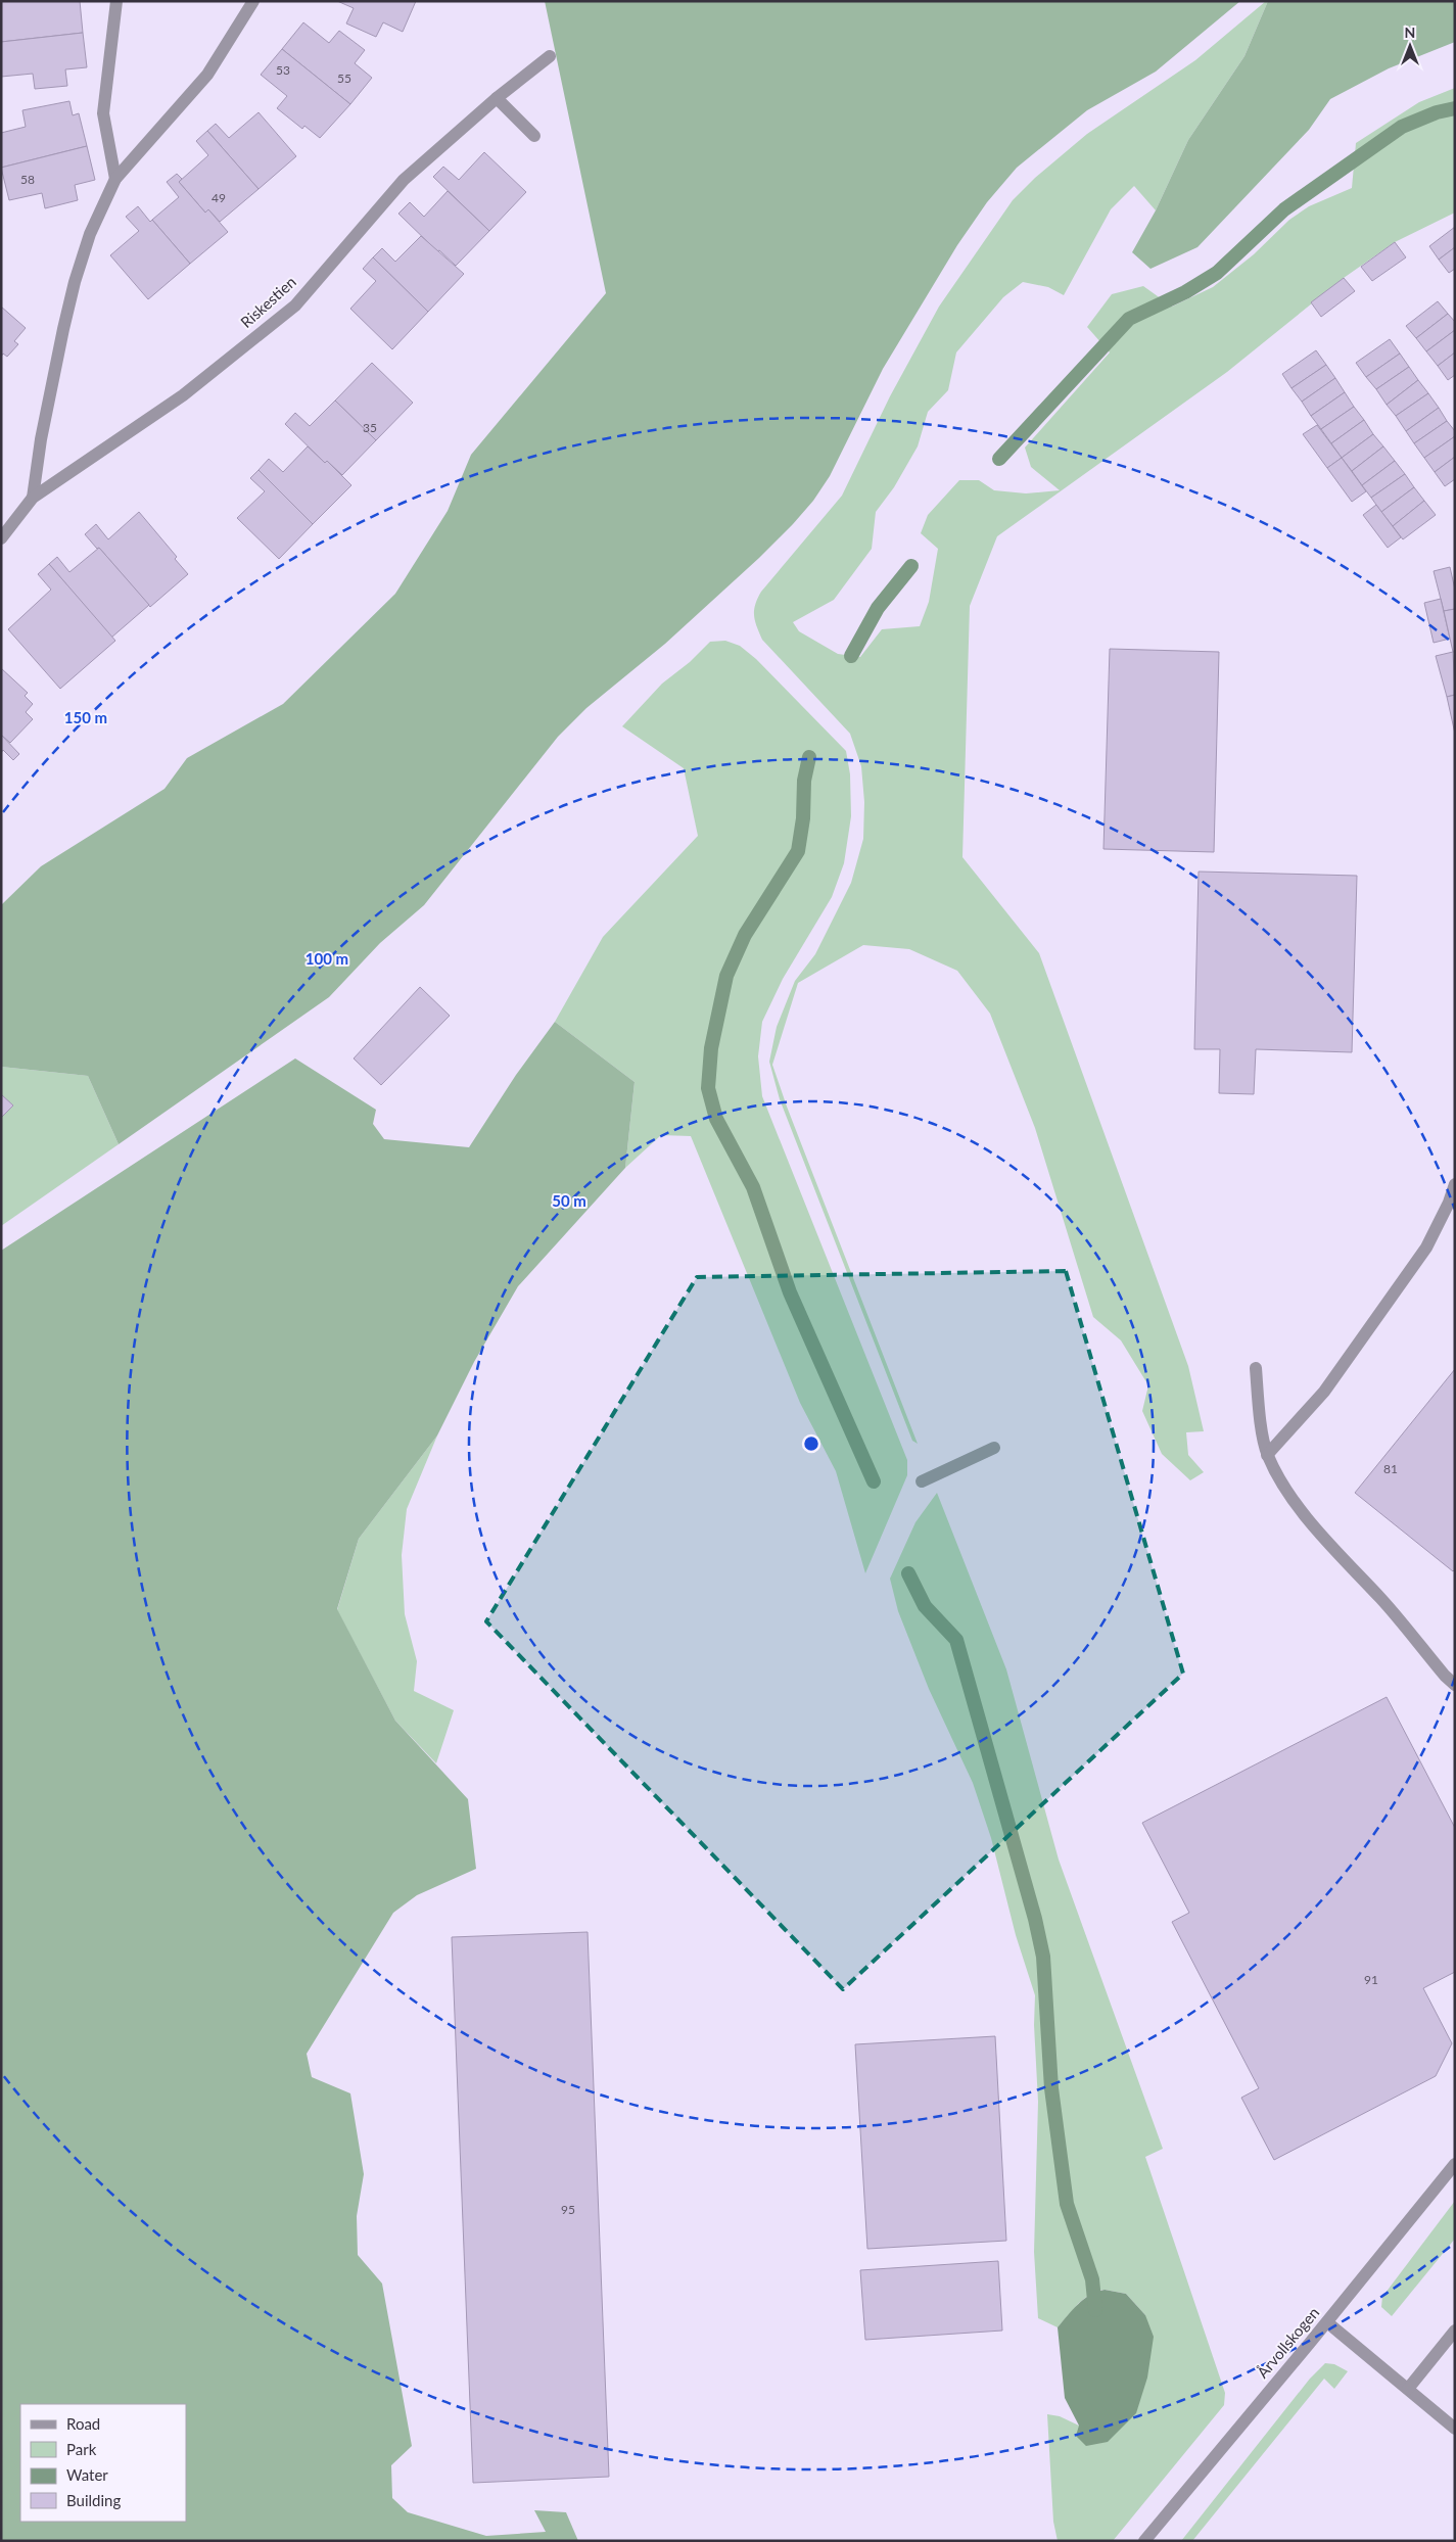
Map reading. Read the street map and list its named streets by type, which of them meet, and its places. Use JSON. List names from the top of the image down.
{
  "streets": {
    "street": ["Riskestien", "Årvollskogen"]
  },
  "house_numbers": [
    "53",
    "55",
    "58",
    "49",
    "35",
    "81",
    "91",
    "95"
  ],
  "legend": [
    "Road",
    "Park",
    "Water",
    "Building"
  ],
  "north": "top",
  "rings": ["150 m", "100 m", "50 m"]
}
